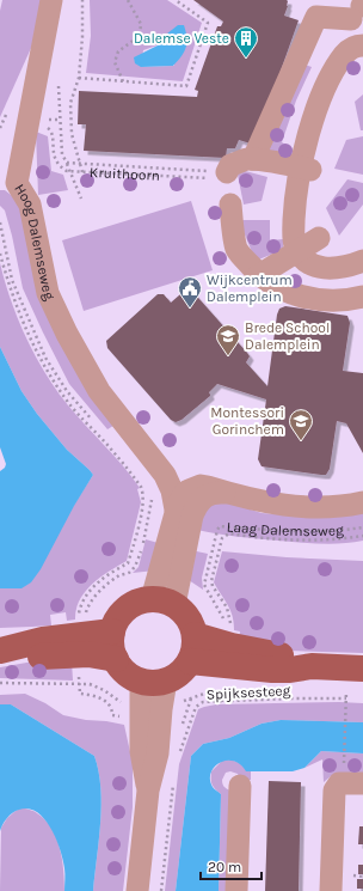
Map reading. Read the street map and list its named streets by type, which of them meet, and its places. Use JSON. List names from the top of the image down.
{
  "streets": {
    "main road": ["Spijksesteeg"],
    "street": ["Hoog Dalemseweg", "Laag Dalemseweg"],
    "path": ["Kruithoorn"]
  },
  "crossings": [
    ["Kruithoorn", "Hoog Dalemseweg"],
    ["Hoog Dalemseweg", "Laag Dalemseweg"]
  ],
  "places": {
    "building": ["Dalemse Veste"],
    "public building": ["Wijkcentrum Dalemplein"],
    "school or university": ["Brede School Dalemplein", "Montessori Gorinchem"]
  },
  "scale_bar": "20 m"
}
